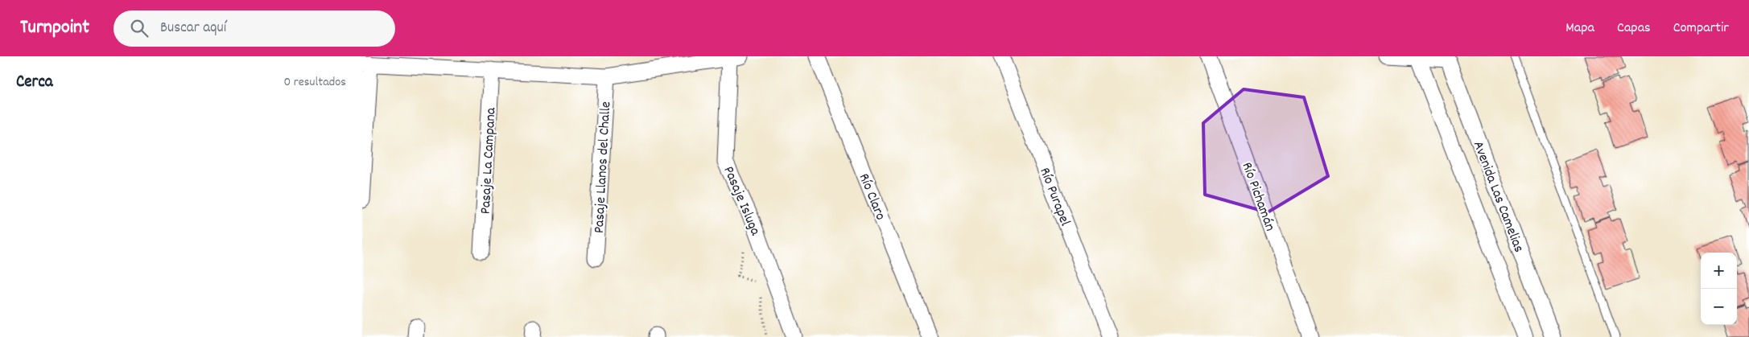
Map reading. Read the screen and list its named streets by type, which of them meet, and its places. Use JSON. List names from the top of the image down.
{
  "streets": {
    "street": [
      "Pasaje La Campana",
      "Pasaje Llanos del Challe",
      "Río Claro",
      "Río Purapel",
      "Río Pichamán",
      "Avenida Las Camelias",
      "Pasaje Isluga"
    ]
  },
  "page": {
    "header": "Turnpoint",
    "search": "Buscar aquí",
    "nav": ["Mapa", "Capas", "Compartir"],
    "heading": ["Cerca", "0 resultados"],
    "map_buttons": ["+", "−"]
  }
}
